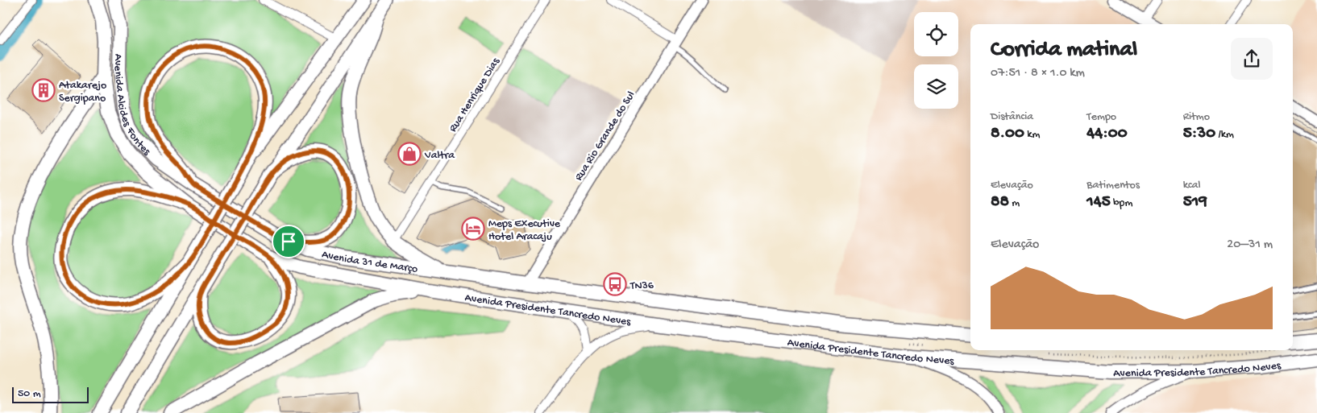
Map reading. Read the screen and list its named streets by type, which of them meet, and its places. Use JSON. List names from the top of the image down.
{
  "streets": {
    "main road": ["Avenida Alcides Fontes", "Avenida 31 de Março", "Avenida Presidente Tancredo Neves"],
    "street": ["Rua Henrique Dias", "Rua Rio Grande do Sul"]
  },
  "crossings": [
    ["Avenida Alcides Fontes", "Avenida 31 de Março"],
    ["Rua Rio Grande do Sul", "Avenida Presidente Tancredo Neves"],
    ["Avenida 31 de Março", "Avenida Presidente Tancredo Neves"]
  ],
  "places": {
    "building": ["Atakarejo Sergipano"],
    "shop": ["Valtra"],
    "hotel": ["Meps Executive Hotel Aracaju"],
    "bus stop": ["TN36"]
  },
  "scale_bar": "50 m",
  "page": {
    "heading": ["Corrida matinal", "07:51 · 8 × 1.0 km"],
    "stats": [
      ["Distância", "8.00 km"],
      ["Tempo", "44:00"],
      ["Ritmo", "5:30 /km"],
      ["Elevação", "88 m"],
      ["Batimentos", "145 bpm"],
      ["kcal", "519"]
    ],
    "chart": ["Elevação", "20–31 m"],
    "scale": "50 m"
  }
}
